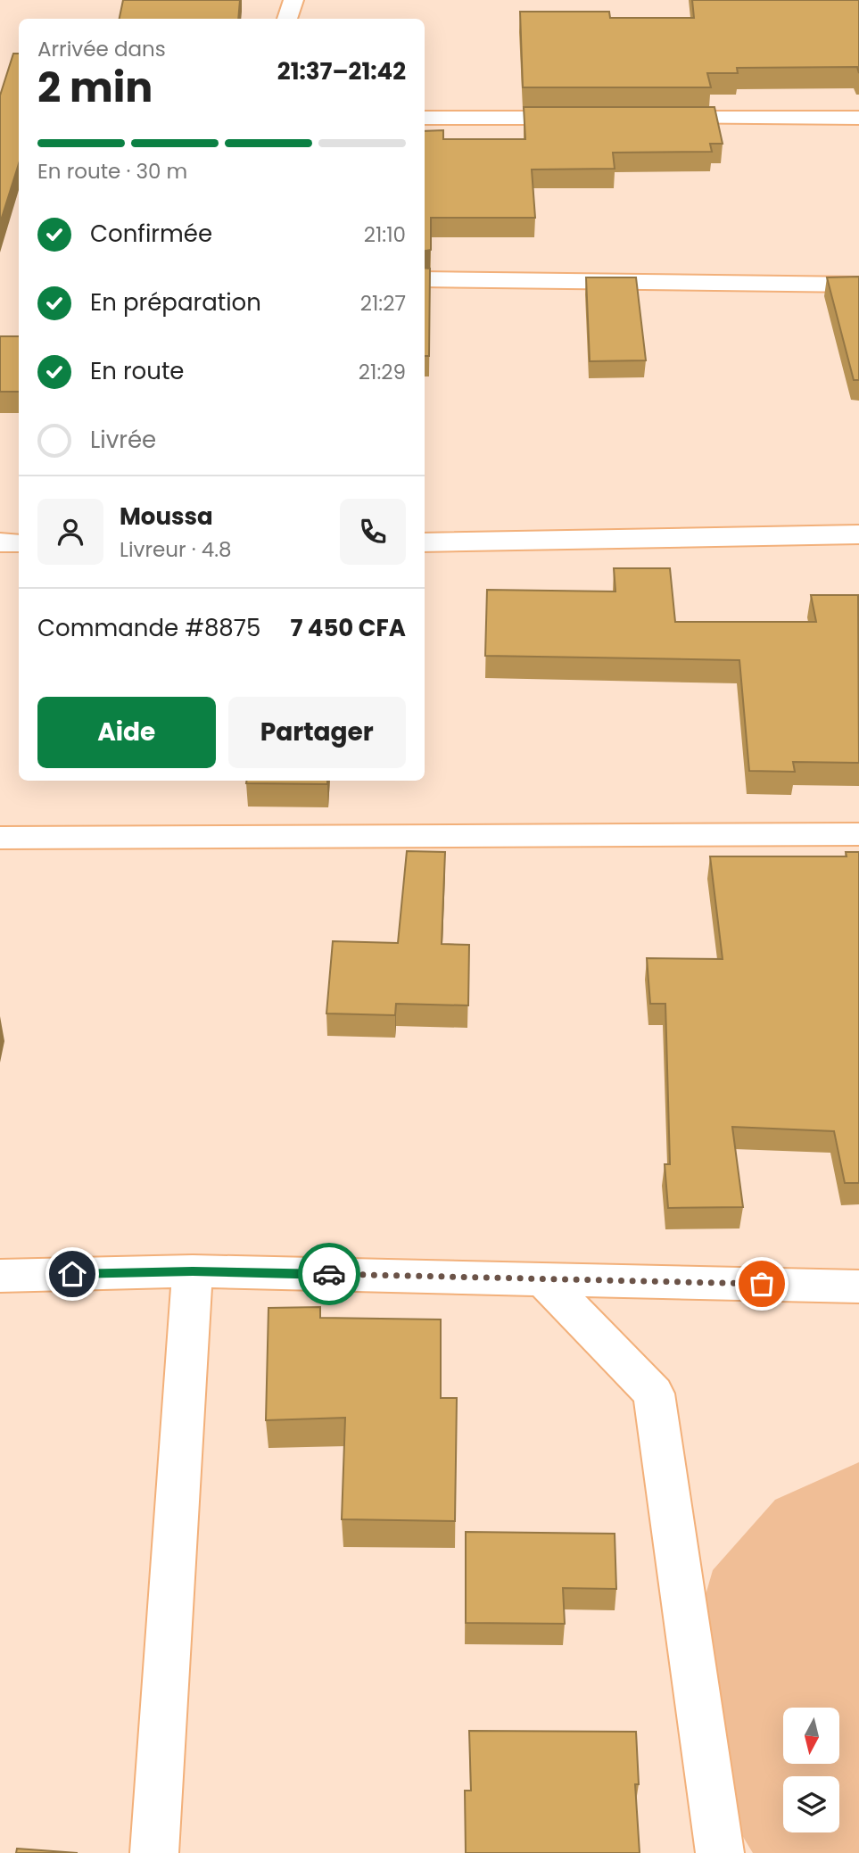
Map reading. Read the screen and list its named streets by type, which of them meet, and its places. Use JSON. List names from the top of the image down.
{
  "north": "bottom",
  "page": {
    "heading": ["2 min", "Arrivée dans", "21:37–21:42"],
    "panel": [
      "Moussa",
      "Livreur · 4.8",
      "Commande #8875",
      "7 450 CFA"
    ],
    "bar": "En route · 30 m",
    "list": [
      ["Confirmée", "21:10"],
      ["En préparation", "21:27"],
      ["En route", "21:29"],
      "Livrée"
    ],
    "buttons": ["Aide", "Partager"]
  }
}
